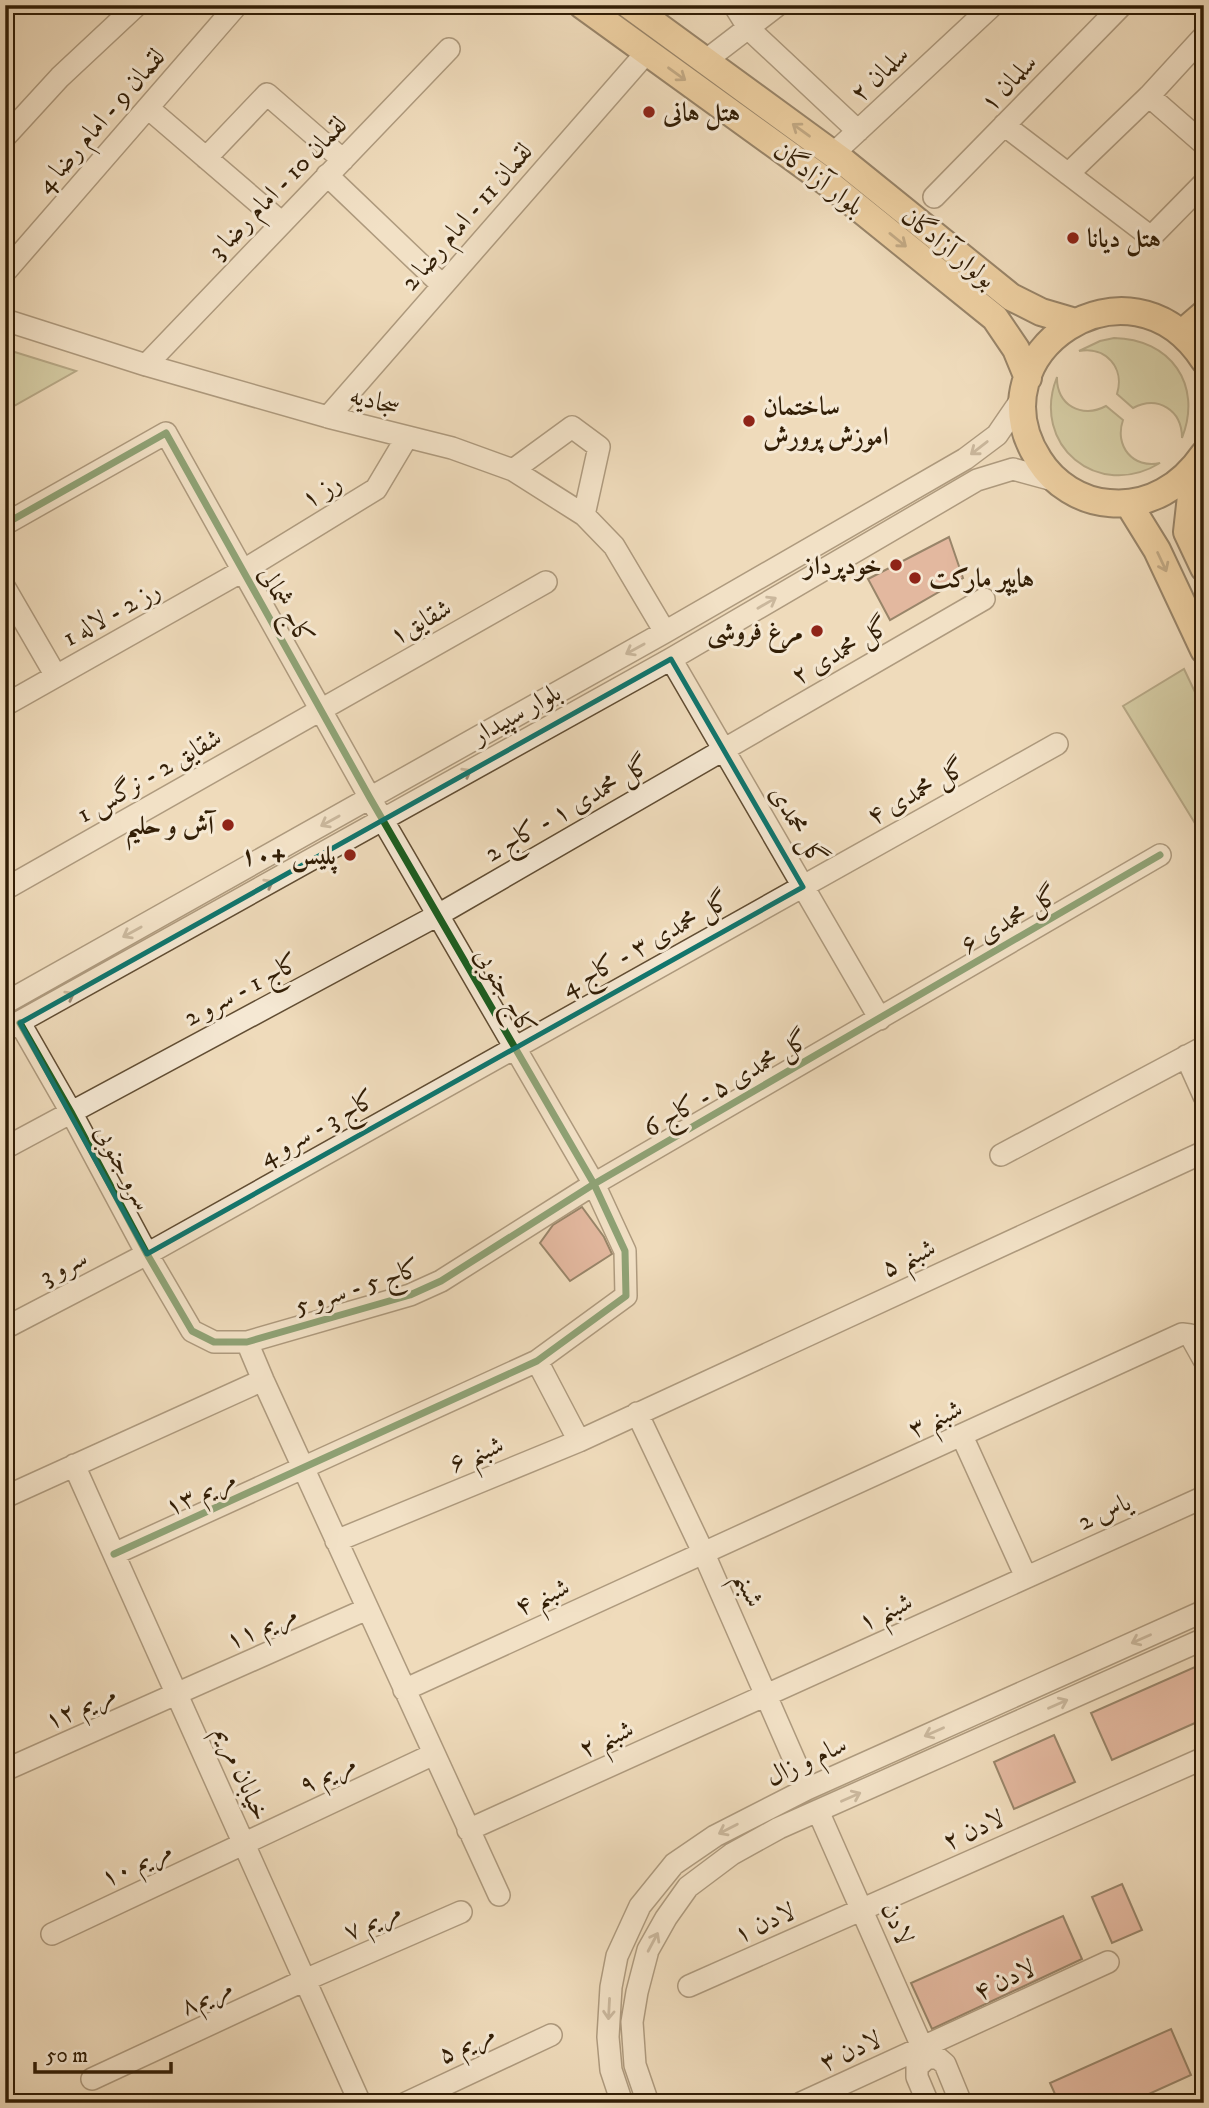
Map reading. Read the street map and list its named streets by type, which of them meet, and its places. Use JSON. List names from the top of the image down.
{
  "streets": {
    "main road": ["بلوار آزادگان", "بولوار آزادگان"],
    "street": [
      "سلمان ۲",
      "سلمان ۱",
      "لقمان 9 - امام رضا 4",
      "لقمان 10 - امام رضا 3",
      "لقمان 11 - امام رضا 2",
      "سجادیه",
      "رز ۱",
      "کاج شمالی",
      "رز 2 - لاله 1",
      "شقایق۱",
      "گل محمدی ۲",
      "بلوار سپیدار",
      "شقایق 2 - نرگس 1",
      "گل محمدی ۴",
      "گل محمدی ۱ - کاج 2",
      "گل محمدی",
      "گل محمدی ۶",
      "گل محمدی ۳ - کاج 4",
      "کاج 1 - سرو 2",
      "کاج جنوبی",
      "گل محمدی ۵ - کاج 6",
      "کاج 3 - سرو 4",
      "سرو جنوبی",
      "شبنم ۵",
      "سرو 3",
      "کاج 5 - سرو 5",
      "شبنم ۳",
      "شبنم ۶",
      "مریم ۱۳",
      "یاس 2",
      "شبنم",
      "شبنم ۴",
      "شبنم ۱",
      "مریم ۱۱",
      "مریم ۱۲",
      "شبنم ۲",
      "سام و زال",
      "خیابان مریم",
      "مریم ۹",
      "لادن ۲",
      "مریم ۱۰",
      "مریم ۷",
      "لادن ۱",
      "لادن",
      "لادن ۴",
      "مریم۸",
      "مریم ۵",
      "لادن ۳"
    ]
  },
  "crossings": [
    ["سلمان ۲", "بولوار آزادگان"],
    ["بلوار آزادگان", "لقمان 11 - امام رضا 2"],
    ["بلوار آزادگان", "بلوار سپیدار"],
    ["لقمان 10 - امام رضا 3", "سجادیه"],
    ["لقمان 11 - امام رضا 2", "سجادیه"],
    ["سجادیه", "رز ۱"],
    ["سجادیه", "بلوار سپیدار"],
    ["رز ۱", "کاج شمالی"],
    ["رز ۱", "رز 2 - لاله 1"],
    ["کاج شمالی", "رز 2 - لاله 1"],
    ["کاج شمالی", "شقایق۱"],
    ["کاج شمالی", "بلوار سپیدار"],
    ["کاج شمالی", "شقایق 2 - نرگس 1"],
    ["کاج شمالی", "کاج جنوبی"],
    ["شقایق۱", "شقایق 2 - نرگس 1"],
    ["گل محمدی ۲", "گل محمدی ۱ - کاج 2"],
    ["گل محمدی ۲", "گل محمدی"],
    ["بلوار سپیدار", "گل محمدی"],
    ["بلوار سپیدار", "کاج جنوبی"],
    ["بلوار سپیدار", "سرو جنوبی"],
    ["گل محمدی ۴", "گل محمدی"],
    ["گل محمدی ۴", "گل محمدی ۳ - کاج 4"],
    ["گل محمدی ۱ - کاج 2", "گل محمدی"],
    ["گل محمدی ۱ - کاج 2", "کاج 1 - سرو 2"],
    ["گل محمدی ۱ - کاج 2", "کاج جنوبی"],
    ["گل محمدی", "گل محمدی ۶"],
    ["گل محمدی", "گل محمدی ۳ - کاج 4"],
    ["گل محمدی", "گل محمدی ۵ - کاج 6"],
    ["گل محمدی ۶", "گل محمدی ۵ - کاج 6"],
    ["گل محمدی ۳ - کاج 4", "کاج جنوبی"],
    ["گل محمدی ۳ - کاج 4", "کاج 3 - سرو 4"],
    ["کاج 1 - سرو 2", "کاج جنوبی"],
    ["کاج 1 - سرو 2", "سرو جنوبی"],
    ["کاج جنوبی", "گل محمدی ۵ - کاج 6"],
    ["کاج جنوبی", "کاج 3 - سرو 4"],
    ["کاج جنوبی", "کاج 5 - سرو 5"],
    ["کاج جنوبی", "مریم ۱۳"],
    ["گل محمدی ۵ - کاج 6", "کاج 5 - سرو 5"],
    ["کاج 3 - سرو 4", "سرو جنوبی"],
    ["کاج 3 - سرو 4", "سرو 3"],
    ["سرو جنوبی", "سرو 3"],
    ["سرو جنوبی", "کاج 5 - سرو 5"],
    ["شبنم ۵", "شبنم ۶"],
    ["شبنم ۵", "شبنم"],
    ["شبنم ۳", "شبنم"],
    ["شبنم ۳", "شبنم ۴"],
    ["شبنم ۶", "شبنم"],
    ["مریم ۱۳", "خیابان مریم"],
    ["یاس 2", "شبنم ۱"],
    ["شبنم", "شبنم ۴"],
    ["شبنم", "شبنم ۱"],
    ["شبنم", "شبنم ۲"],
    ["شبنم", "سام و زال"],
    ["شبنم ۱", "شبنم ۲"],
    ["مریم ۱۱", "مریم ۱۲"],
    ["مریم ۱۱", "خیابان مریم"],
    ["مریم ۱۲", "خیابان مریم"],
    ["سام و زال", "لادن"],
    ["خیابان مریم", "مریم ۹"],
    ["خیابان مریم", "مریم ۱۰"],
    ["خیابان مریم", "مریم ۷"],
    ["خیابان مریم", "مریم۸"],
    ["مریم ۹", "مریم ۱۰"],
    ["لادن ۲", "لادن ۱"],
    ["لادن ۲", "لادن"],
    ["مریم ۷", "مریم۸"],
    ["لادن ۱", "لادن"],
    ["لادن", "لادن ۴"],
    ["لادن", "لادن ۳"],
    ["لادن ۴", "لادن ۳"]
  ],
  "one_way": ["بلوار آزادگان"],
  "places": [
    "هتل هانی",
    "هتل دیانا",
    "ساختمان اموزش پرورش",
    "خودپرداز",
    "هایپر مارکت",
    "مرغ فروشی",
    "آش و حلیم",
    "پلیس +۱۰"
  ],
  "scale_bar": "50 m"
}
